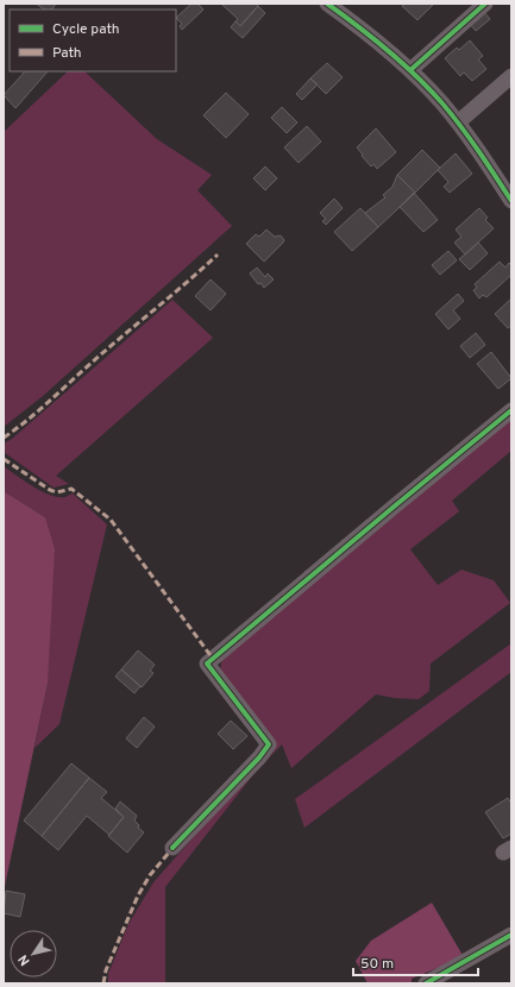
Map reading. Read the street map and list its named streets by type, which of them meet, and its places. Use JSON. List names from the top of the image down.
{
  "legend": ["Cycle path", "Path"],
  "scale_bar": "50 m",
  "north": "bottom left"
}
